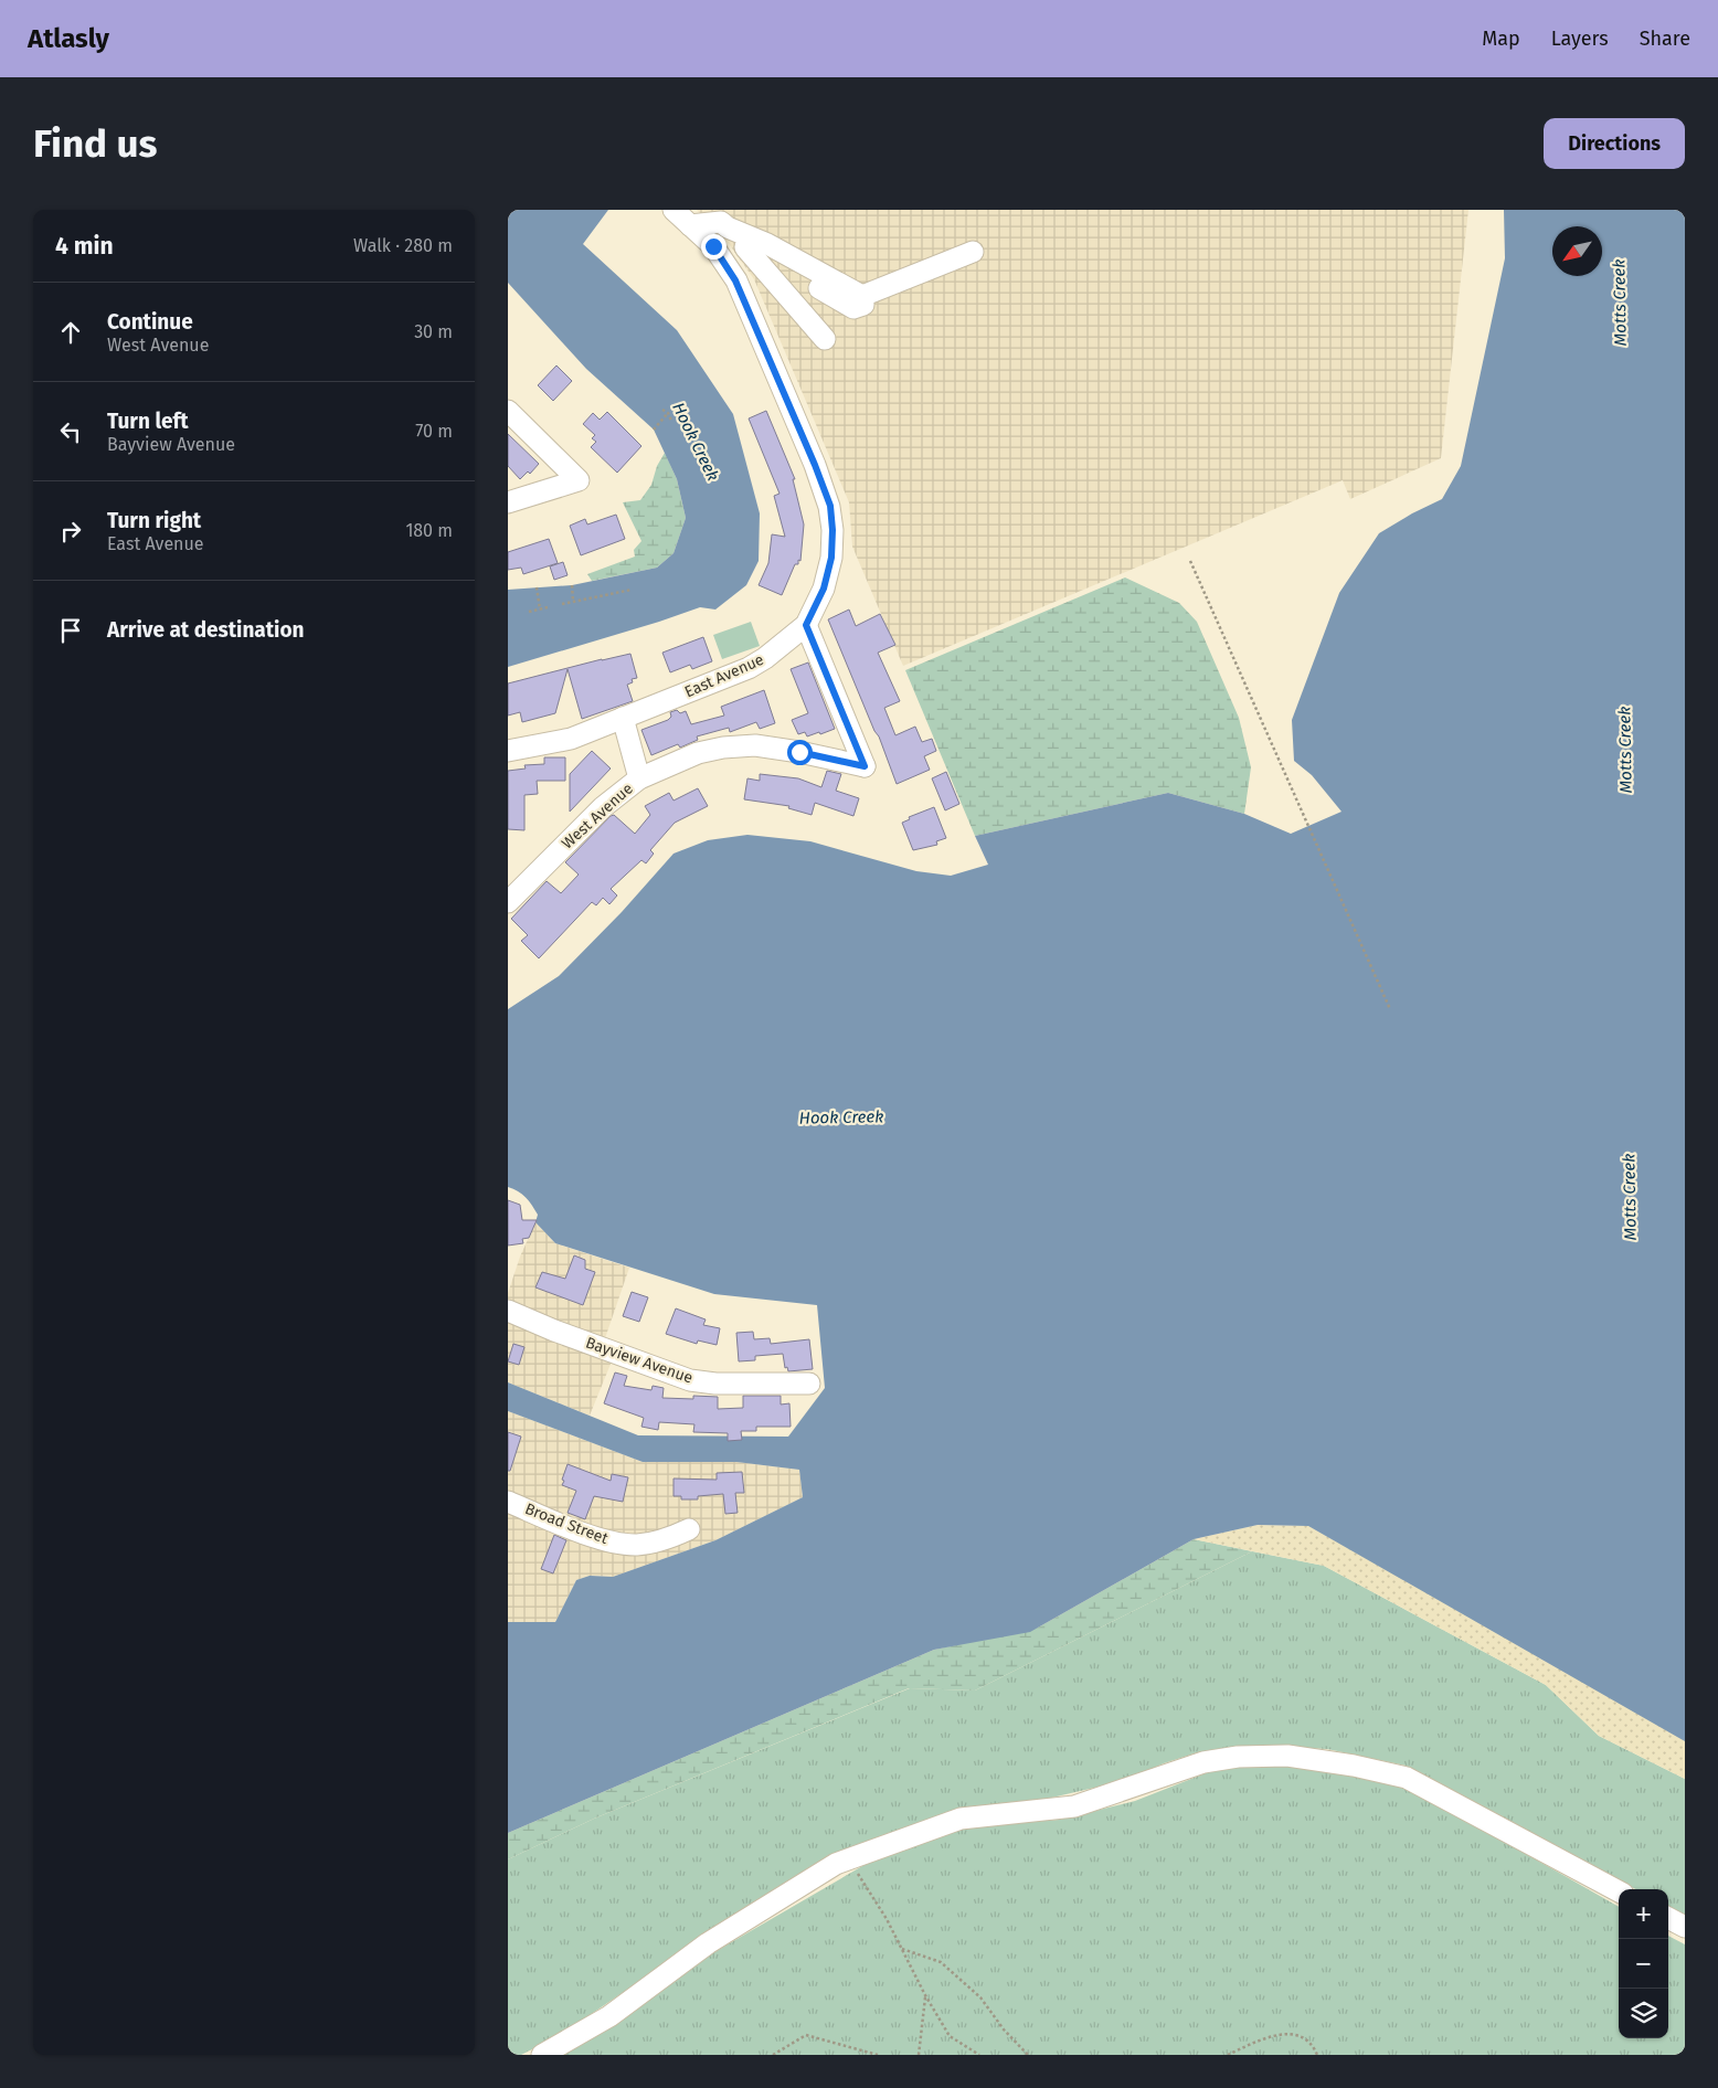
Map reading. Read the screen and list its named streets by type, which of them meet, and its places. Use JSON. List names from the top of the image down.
{
  "streets": {
    "street": [
      "East Avenue",
      "West Avenue",
      "Bayview Avenue",
      "Broad Street"
    ]
  },
  "crossings": [
    ["East Avenue", "West Avenue"]
  ],
  "water": ["Motts Creek", "Hook Creek"],
  "north": "bottom left",
  "page": {
    "header": "Atlasly",
    "nav": ["Map", "Layers", "Share"],
    "buttons": "Directions",
    "title": "Find us",
    "heading": ["4 min", "Walk · 280 m"],
    "list": [
      ["Continue", "West Avenue", "30 m"],
      ["Turn left", "Bayview Avenue", "70 m"],
      ["Turn right", "East Avenue", "180 m"],
      "Arrive at destination"
    ],
    "map_buttons": ["+", "−"]
  }
}
